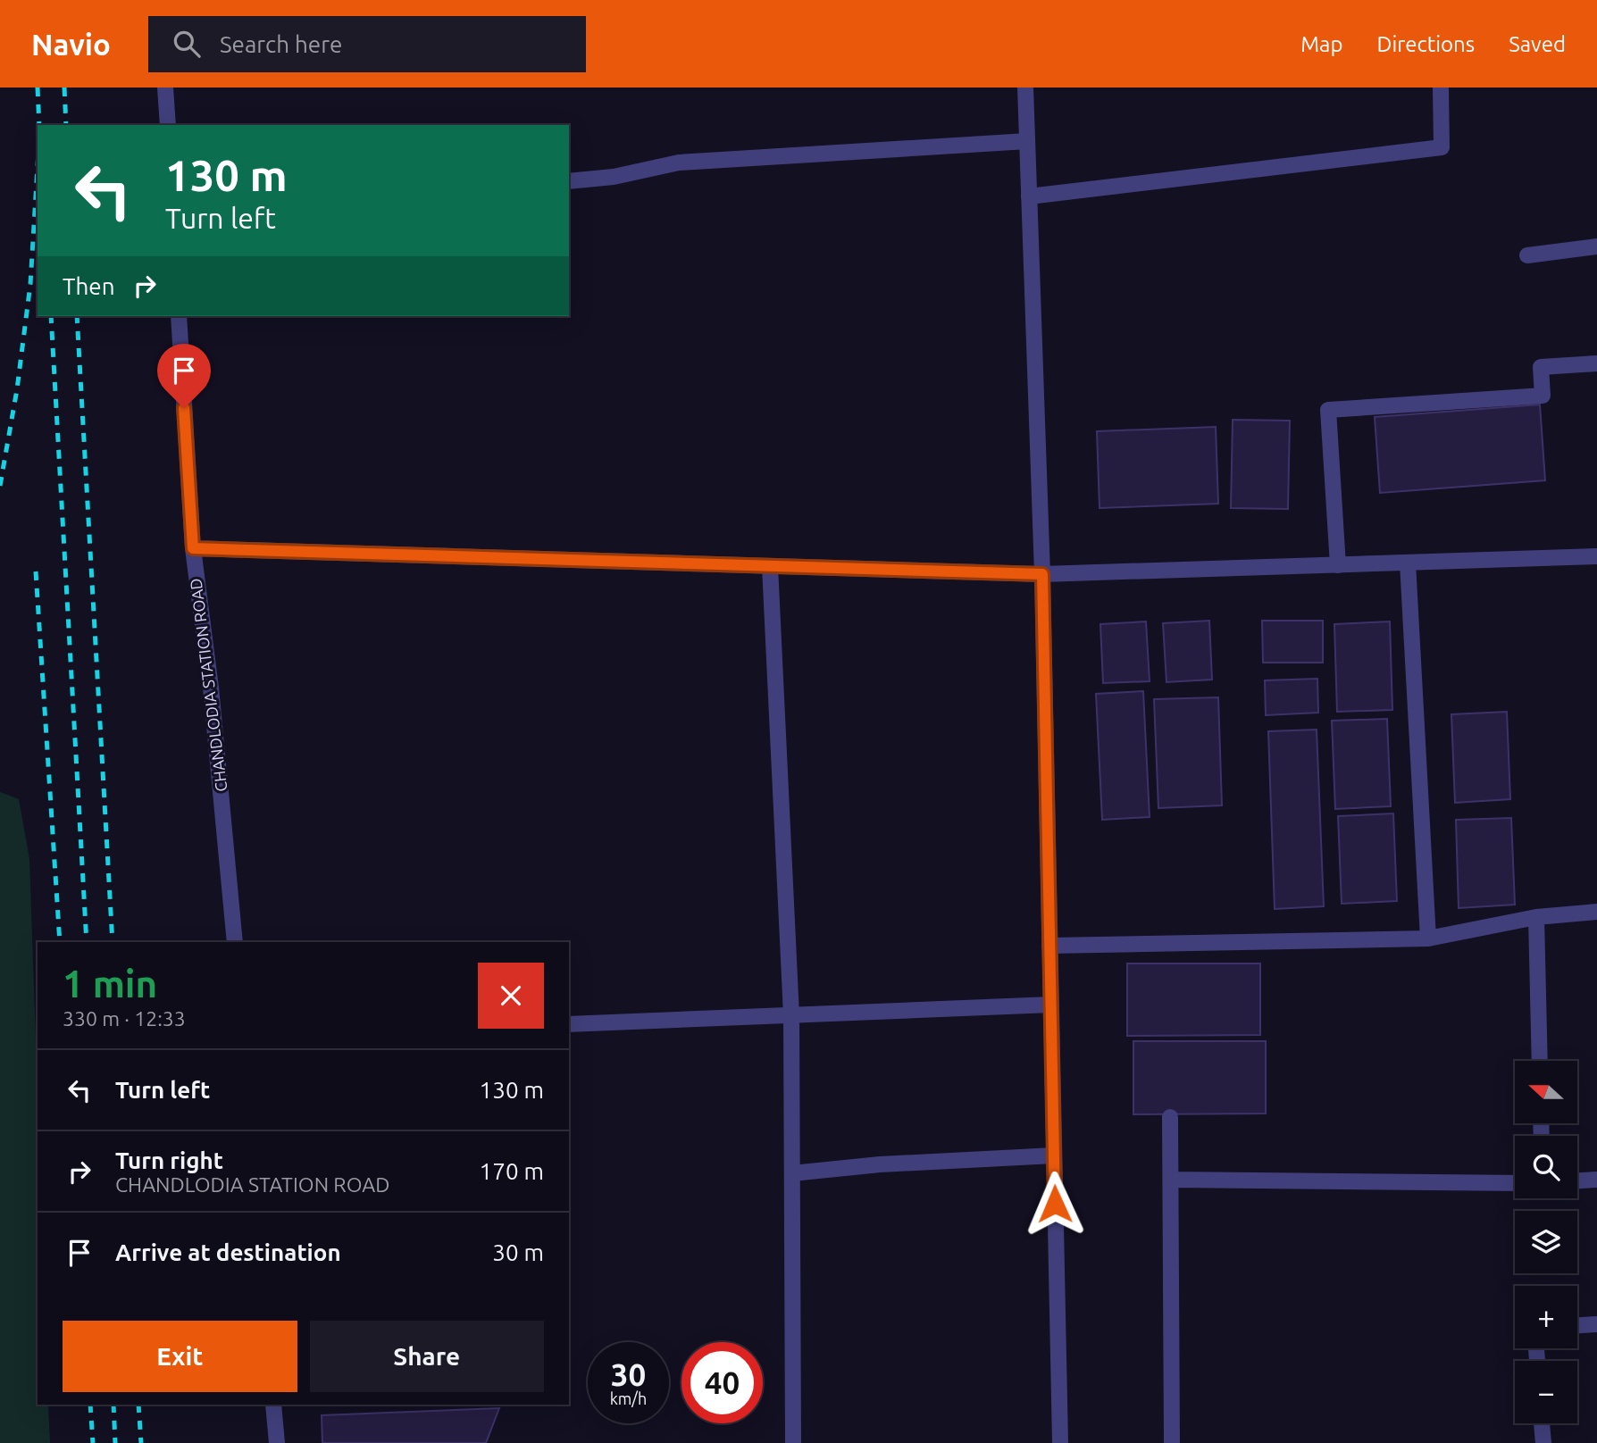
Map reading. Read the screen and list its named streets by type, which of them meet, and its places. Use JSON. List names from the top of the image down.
{
  "streets": {
    "street": ["CHANDLODIA STATION ROAD"]
  },
  "north": "left",
  "page": {
    "header": "Navio",
    "search": "Search here",
    "nav": ["Map", "Directions", "Saved"],
    "turn": ["130 m", "Turn left"],
    "then": "Then",
    "heading": ["1 min", "330 m · 12:33"],
    "list": [
      {
        "name": "Turn left",
        "value": "130 m"
      },
      {
        "name": "Turn right",
        "note": "CHANDLODIA STATION ROAD",
        "value": "170 m"
      },
      {
        "name": "Arrive at destination",
        "value": "30 m"
      }
    ],
    "map_buttons": ["+", "−"],
    "buttons": ["Exit", "Share"],
    "speed": "30 km/h",
    "limit": "40"
  }
}
